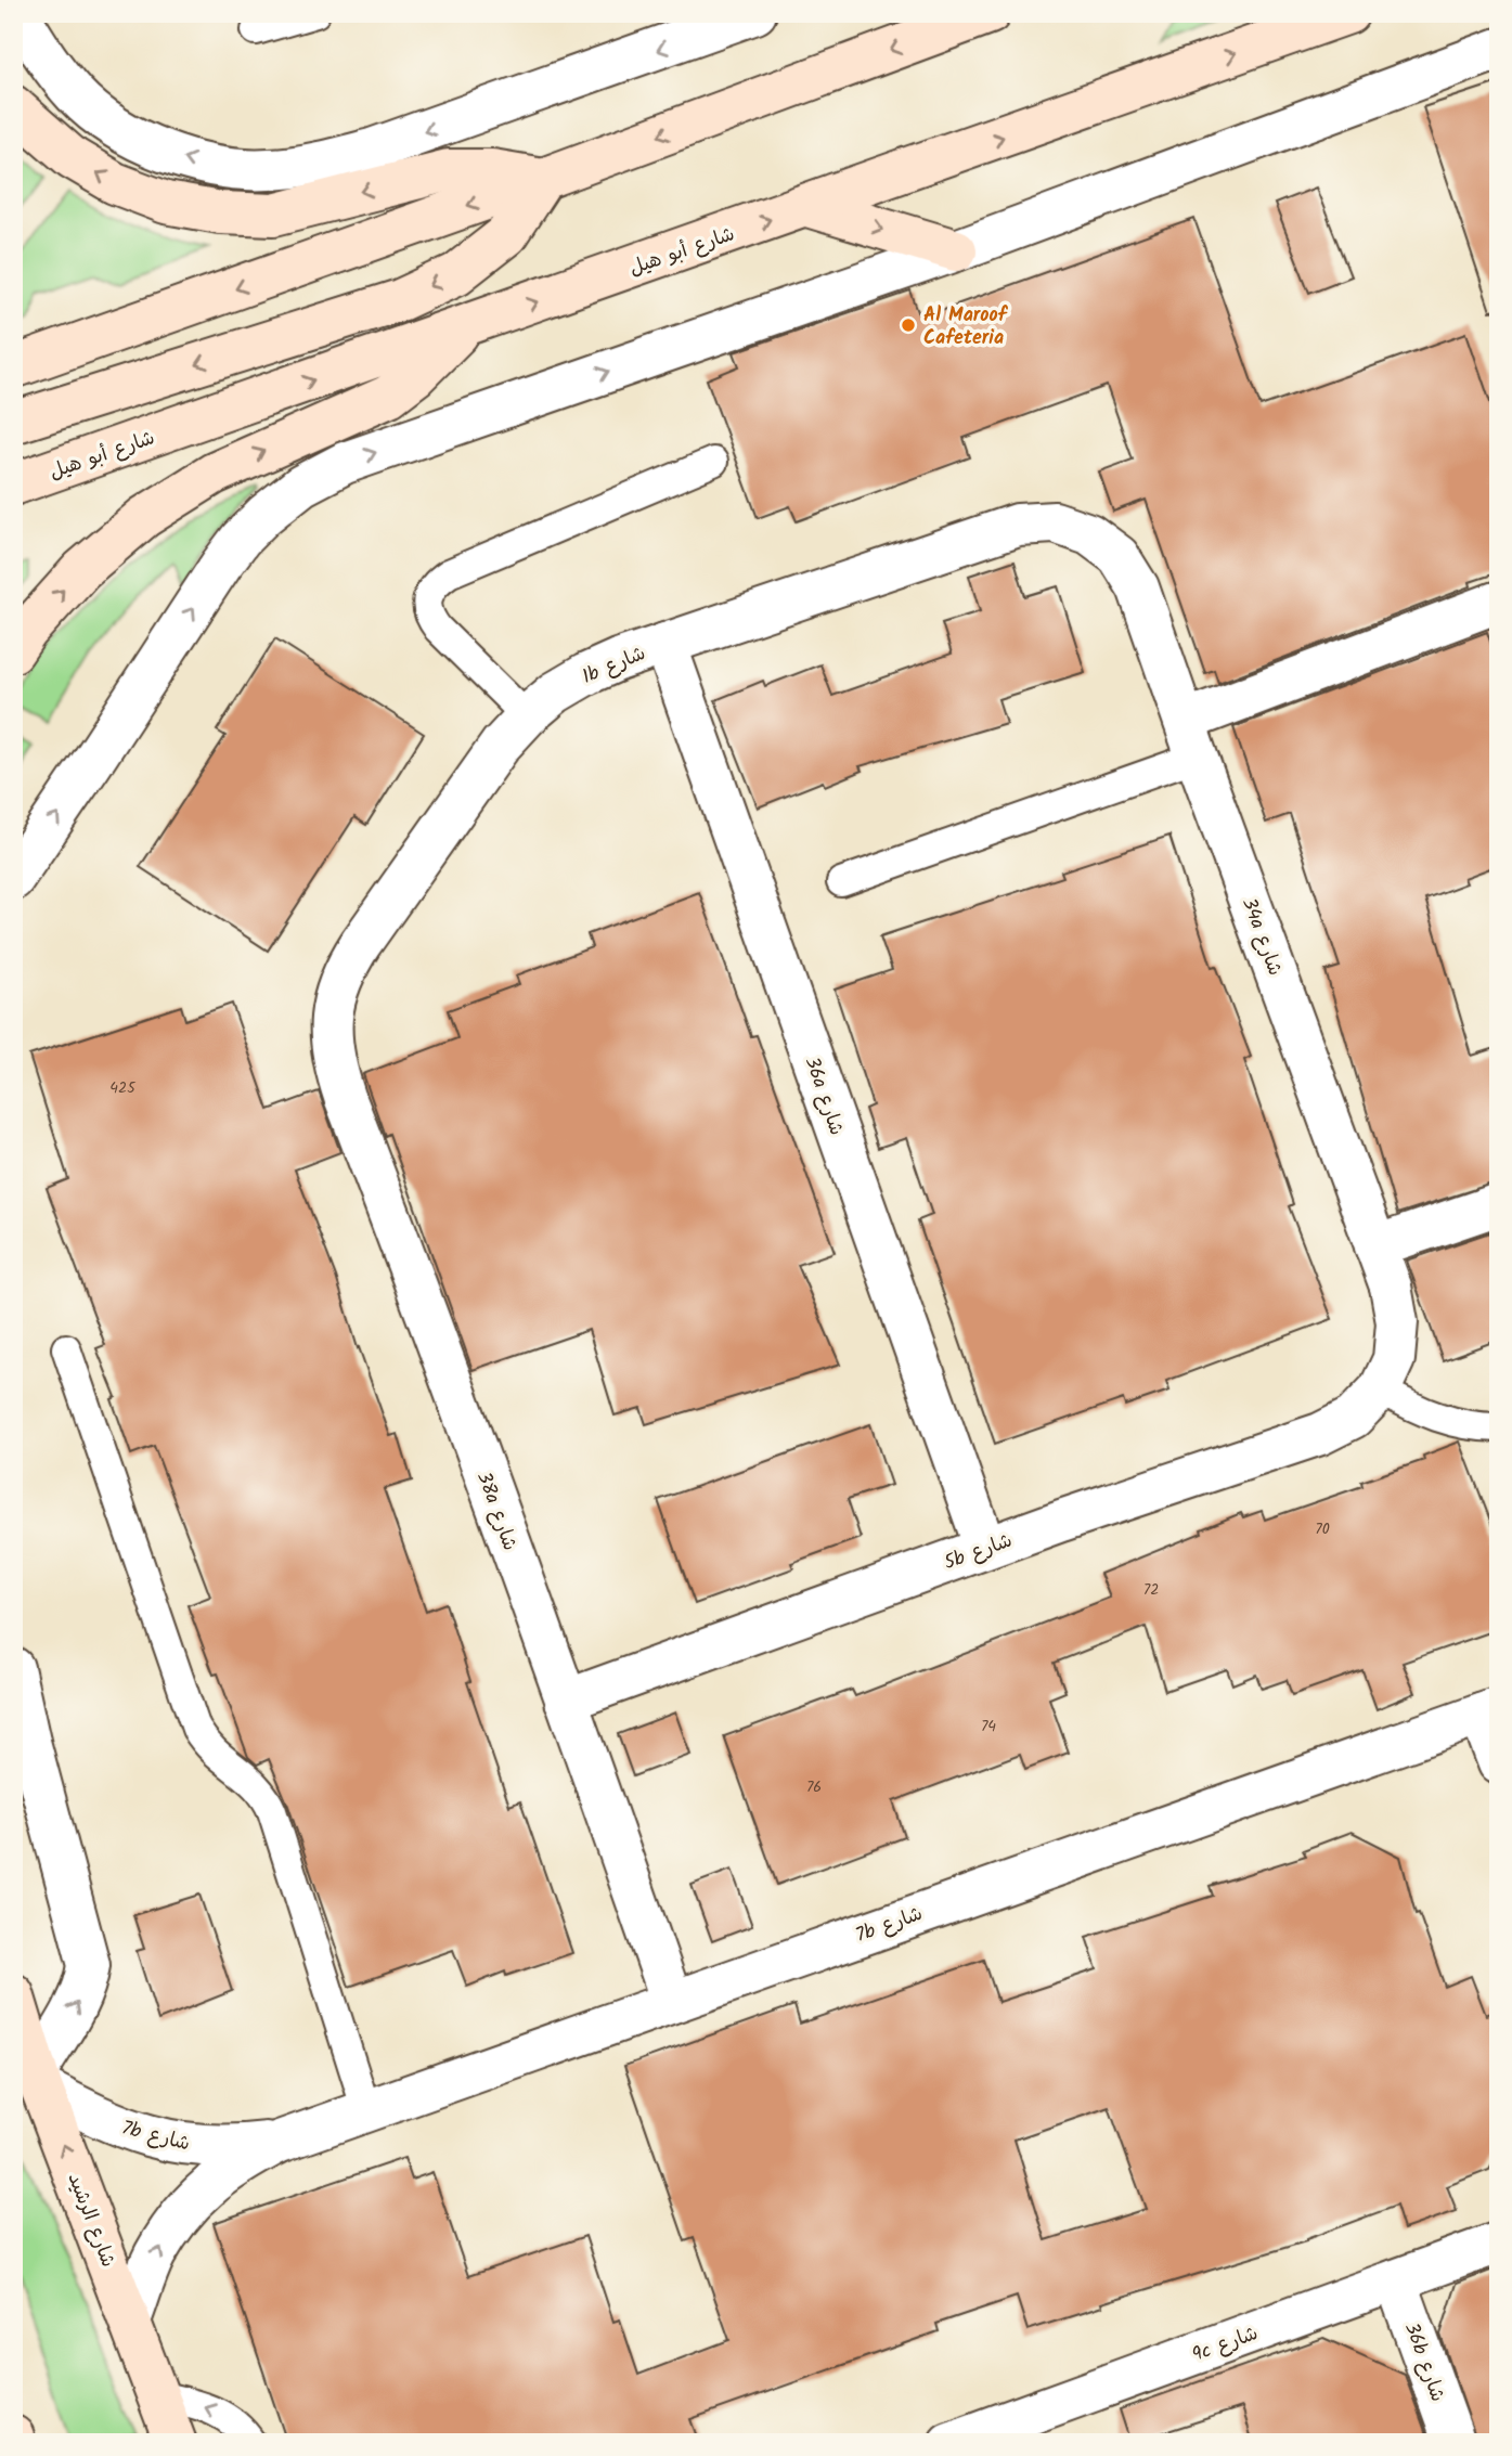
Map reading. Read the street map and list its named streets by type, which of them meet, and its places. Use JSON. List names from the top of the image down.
{
  "streets": {
    "main road": ["شارع أبو هيل", "شارع الرشيد"],
    "street": [
      "1b شارع",
      "34a شارع",
      "36a شارع",
      "38a شارع",
      "5b شارع",
      "7b شارع",
      "9c شارع",
      "36b شارع"
    ]
  },
  "crossings": [
    ["1b شارع", "34a شارع"],
    ["1b شارع", "36a شارع"],
    ["1b شارع", "38a شارع"],
    ["34a شارع", "5b شارع"],
    ["36a شارع", "5b شارع"],
    ["38a شارع", "5b شارع"],
    ["38a شارع", "7b شارع"],
    ["7b شارع", "شارع الرشيد"],
    ["9c شارع", "36b شارع"]
  ],
  "one_way": ["شارع الرشيد"],
  "places": ["Al Maroof Cafeteria"],
  "house_numbers": [
    "425",
    "70",
    "72",
    "74",
    "76"
  ]
}
